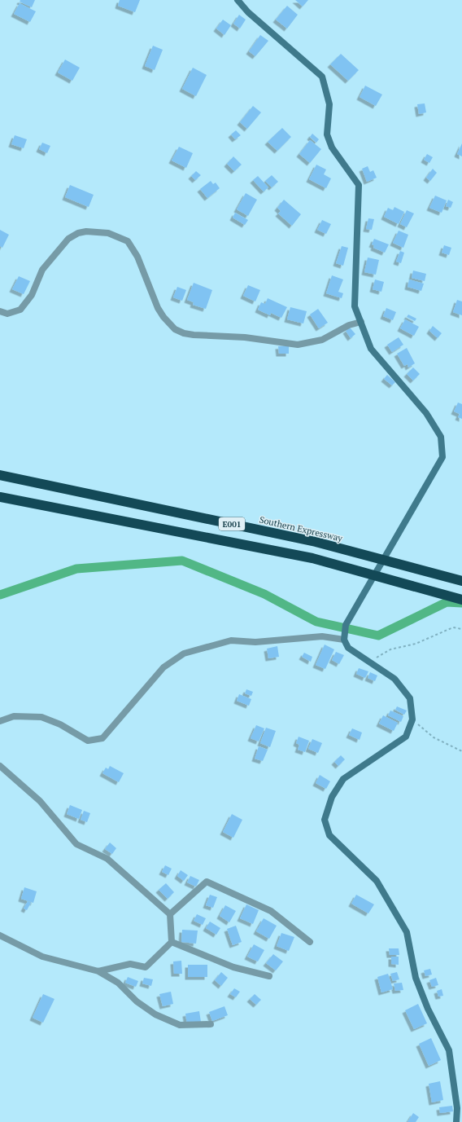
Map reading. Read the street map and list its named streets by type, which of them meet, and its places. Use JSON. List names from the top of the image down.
{
  "streets": {
    "highway": ["E001", "Southern Expressway"]
  }
}
